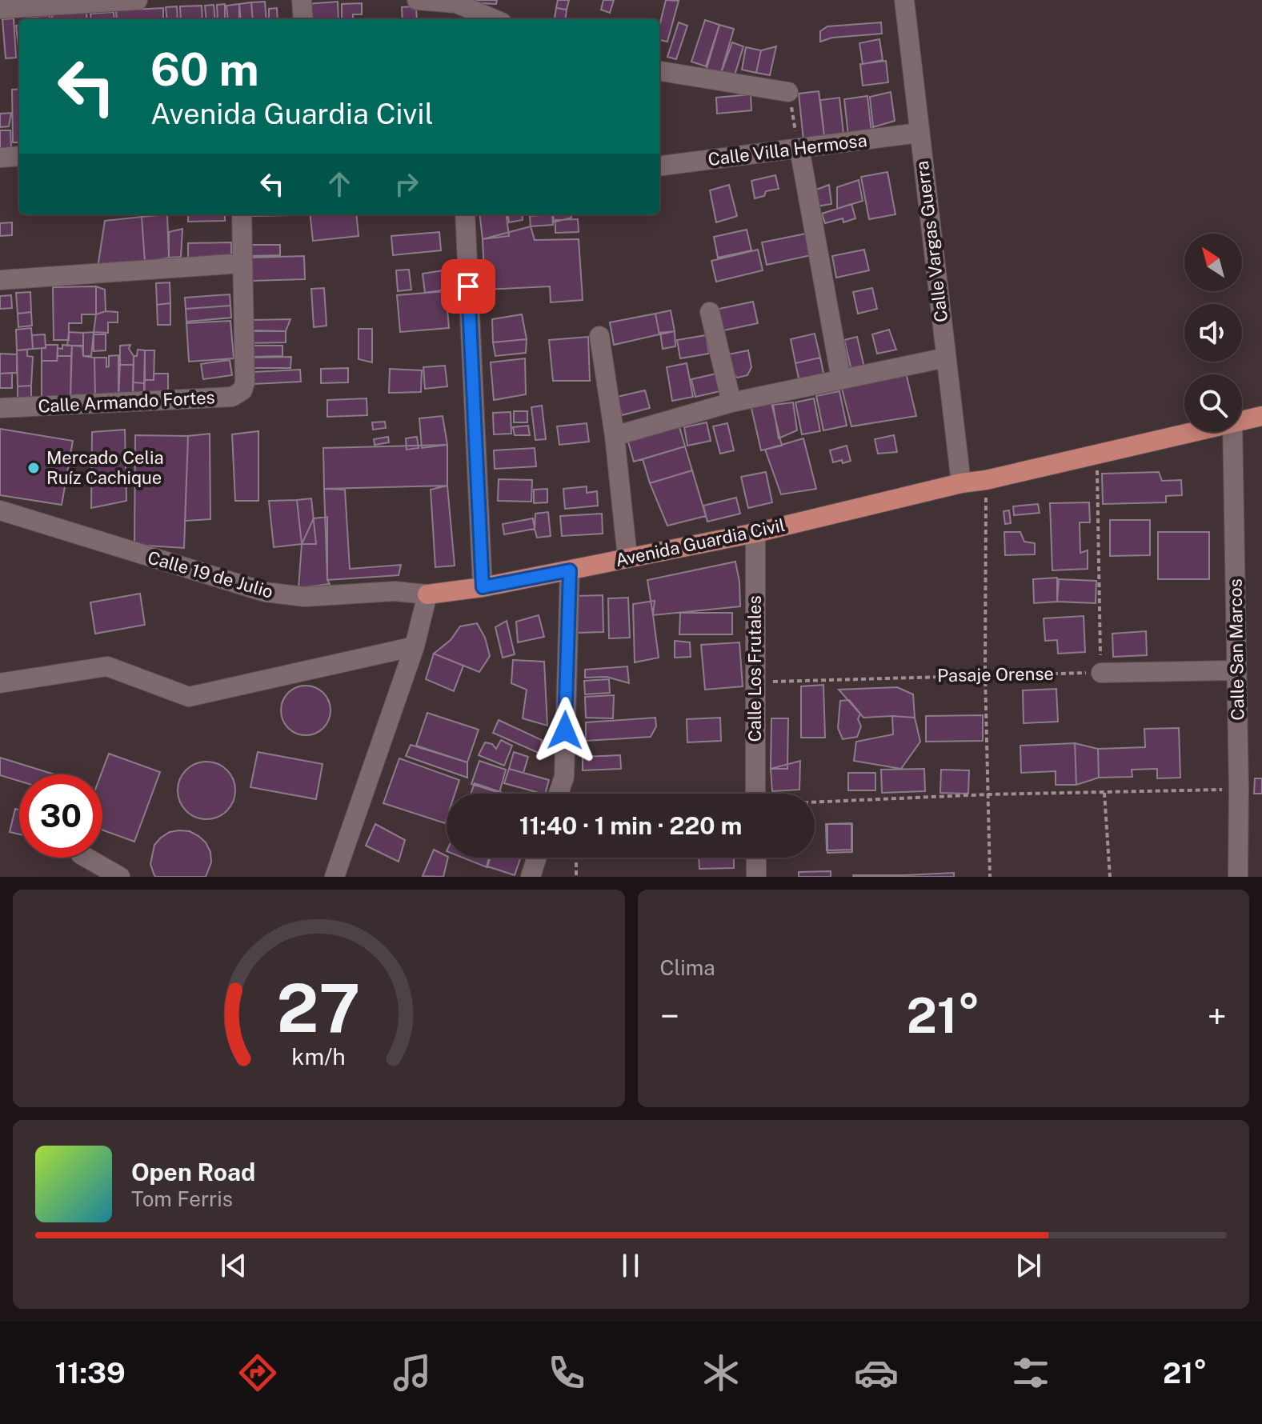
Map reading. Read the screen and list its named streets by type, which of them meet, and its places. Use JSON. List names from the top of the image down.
{
  "streets": {
    "main road": ["Avenida Guardia Civil"],
    "street": [
      "Calle Villa Hermosa",
      "Calle Vargas Guerra",
      "Calle Armando Fortes",
      "Calle 19 de Julio",
      "Calle San Marcos",
      "Calle Los Frutales"
    ],
    "path": ["Pasaje Orense"]
  },
  "crossings": [
    ["Calle Villa Hermosa", "Calle Vargas Guerra"],
    ["Calle Vargas Guerra", "Avenida Guardia Civil"],
    ["Avenida Guardia Civil", "Calle 19 de Julio"],
    ["Avenida Guardia Civil", "Calle Los Frutales"],
    ["Calle Los Frutales", "Pasaje Orense"]
  ],
  "places": ["Mercado Celia Ruíz Cachique"],
  "north": "top left",
  "page": {
    "turn": ["60 m", "Avenida Guardia Civil"],
    "limit": "30",
    "trip": "11:40 · 1 min · 220 m",
    "tile": "Clima",
    "heat": ["−", "21°", "+"],
    "song": ["Open Road", "Tom Ferris"],
    "tabs": ["11:39", "21°"],
    "gauge": ["27", "km/h"]
  }
}
